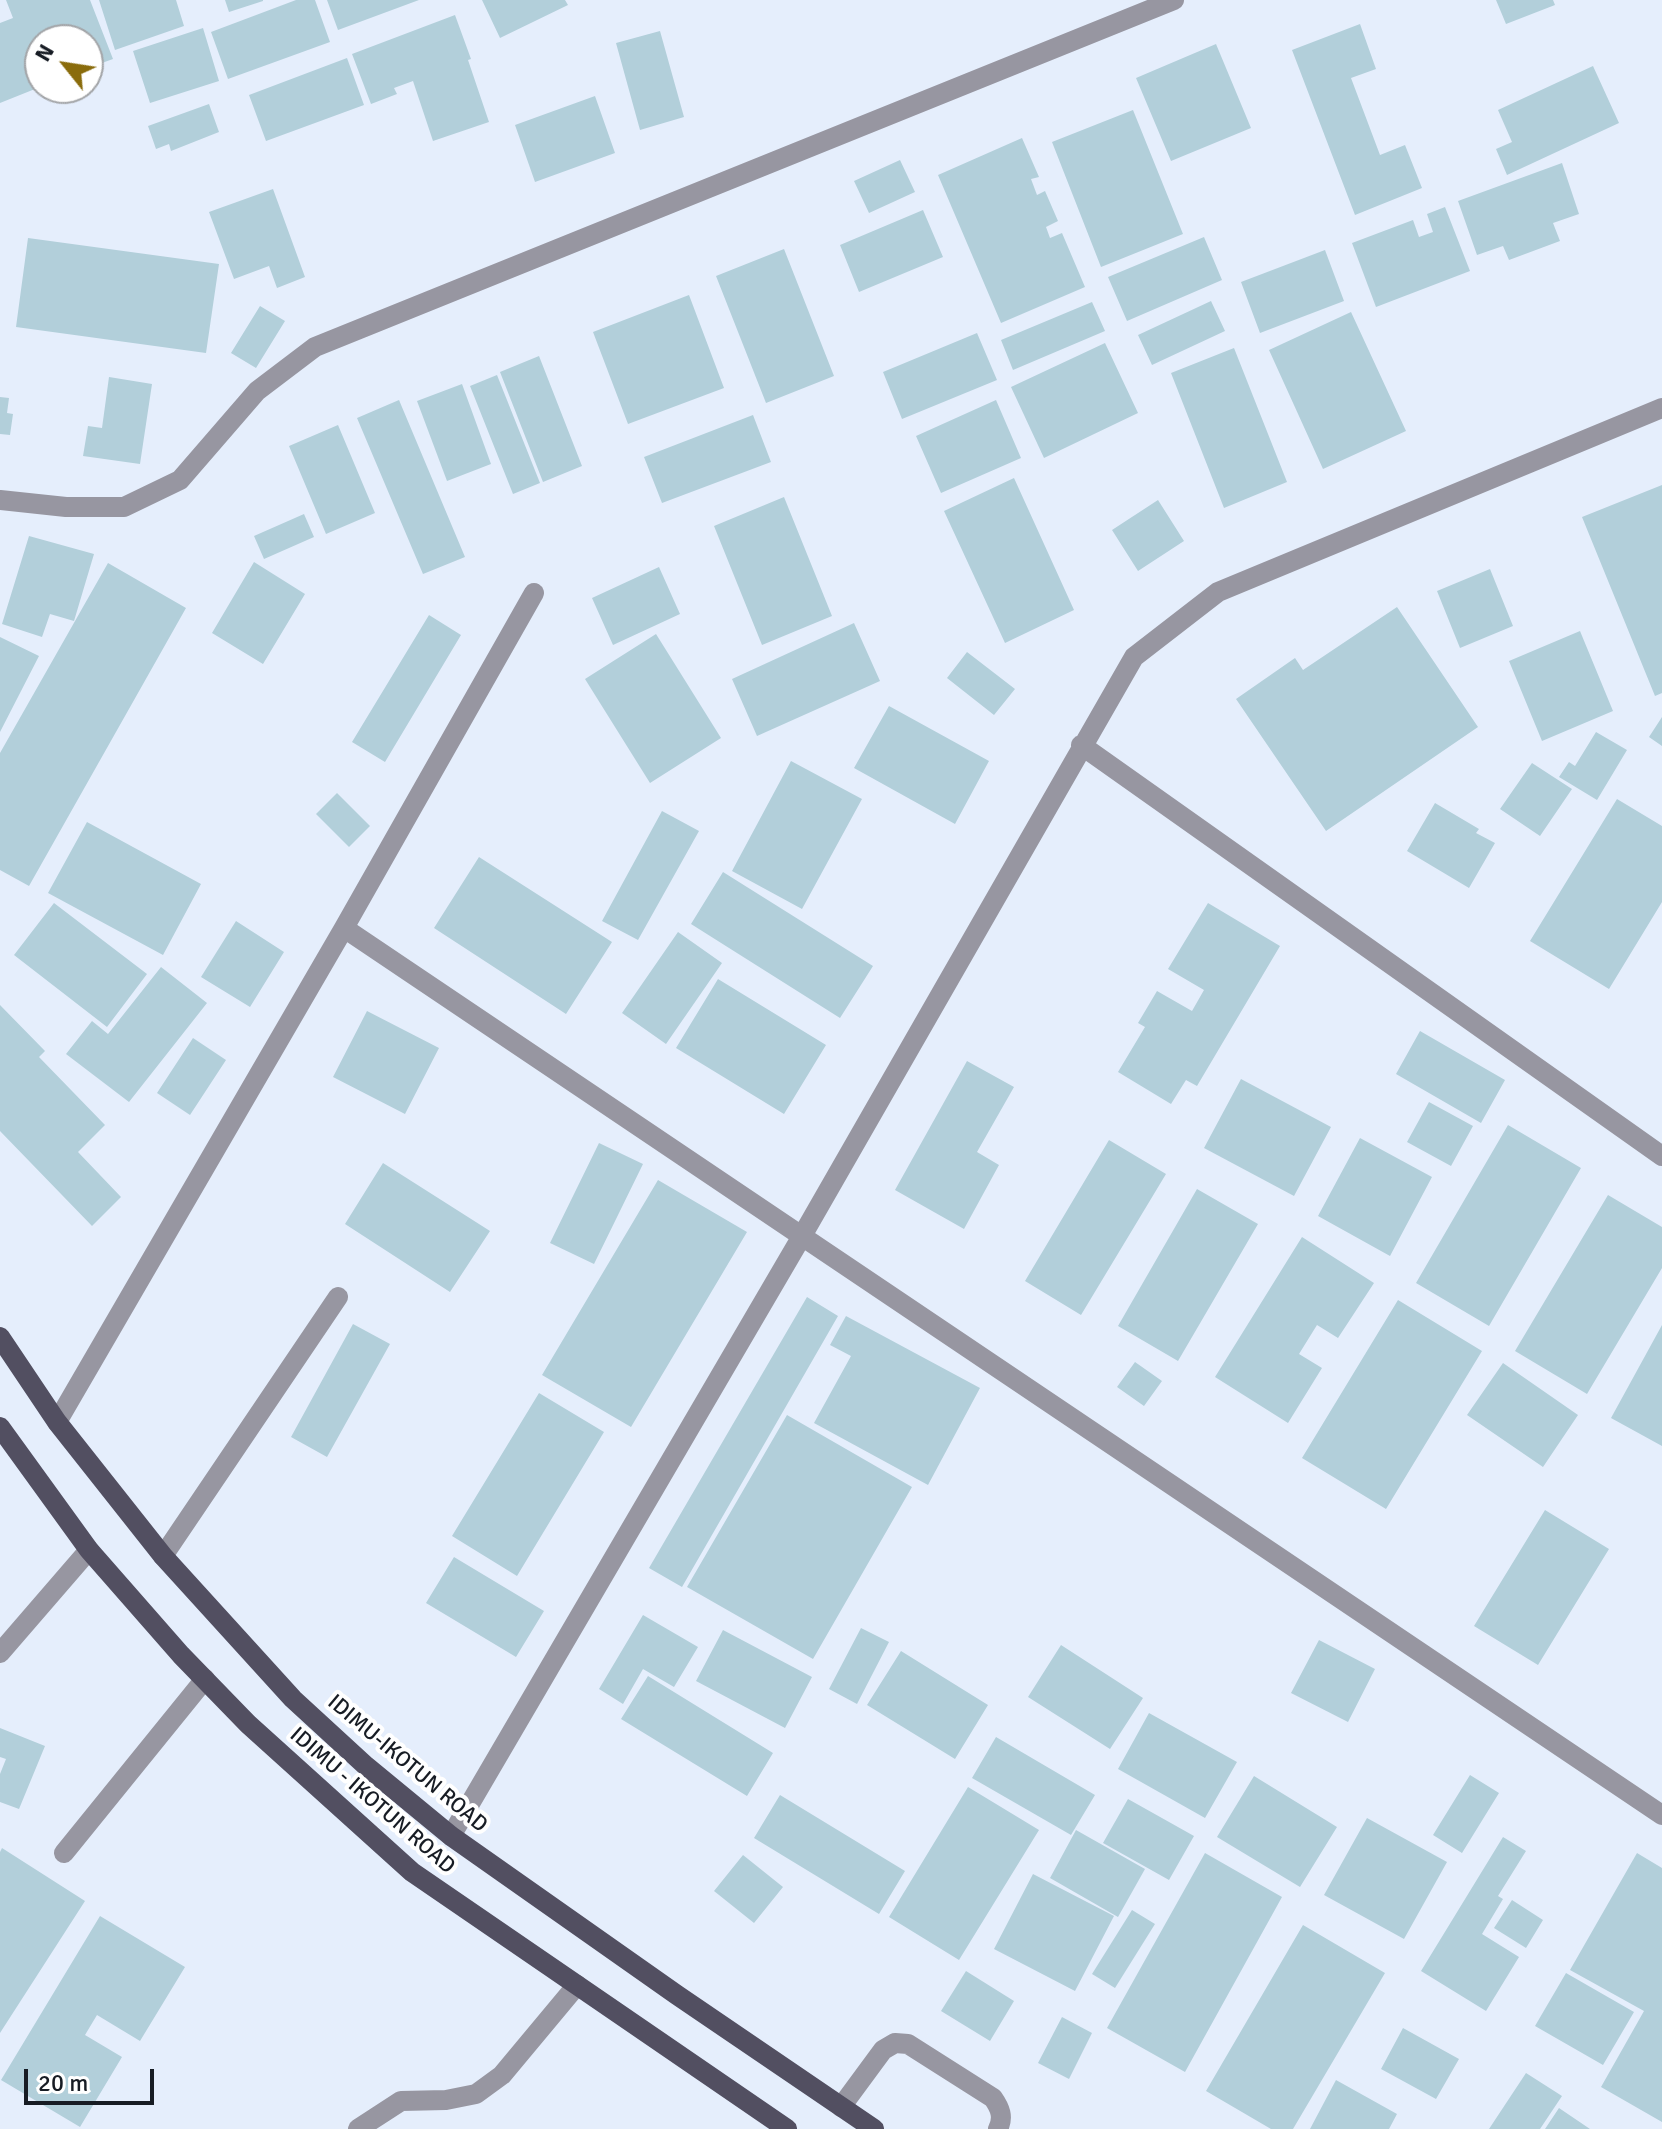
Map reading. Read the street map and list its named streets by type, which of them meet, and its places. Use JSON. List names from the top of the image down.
{
  "streets": {
    "main road": ["IDIMU-IKOTUN ROAD", "IDIMU - IKOTUN ROAD"]
  },
  "scale_bar": "20 m",
  "north": "top left"
}
